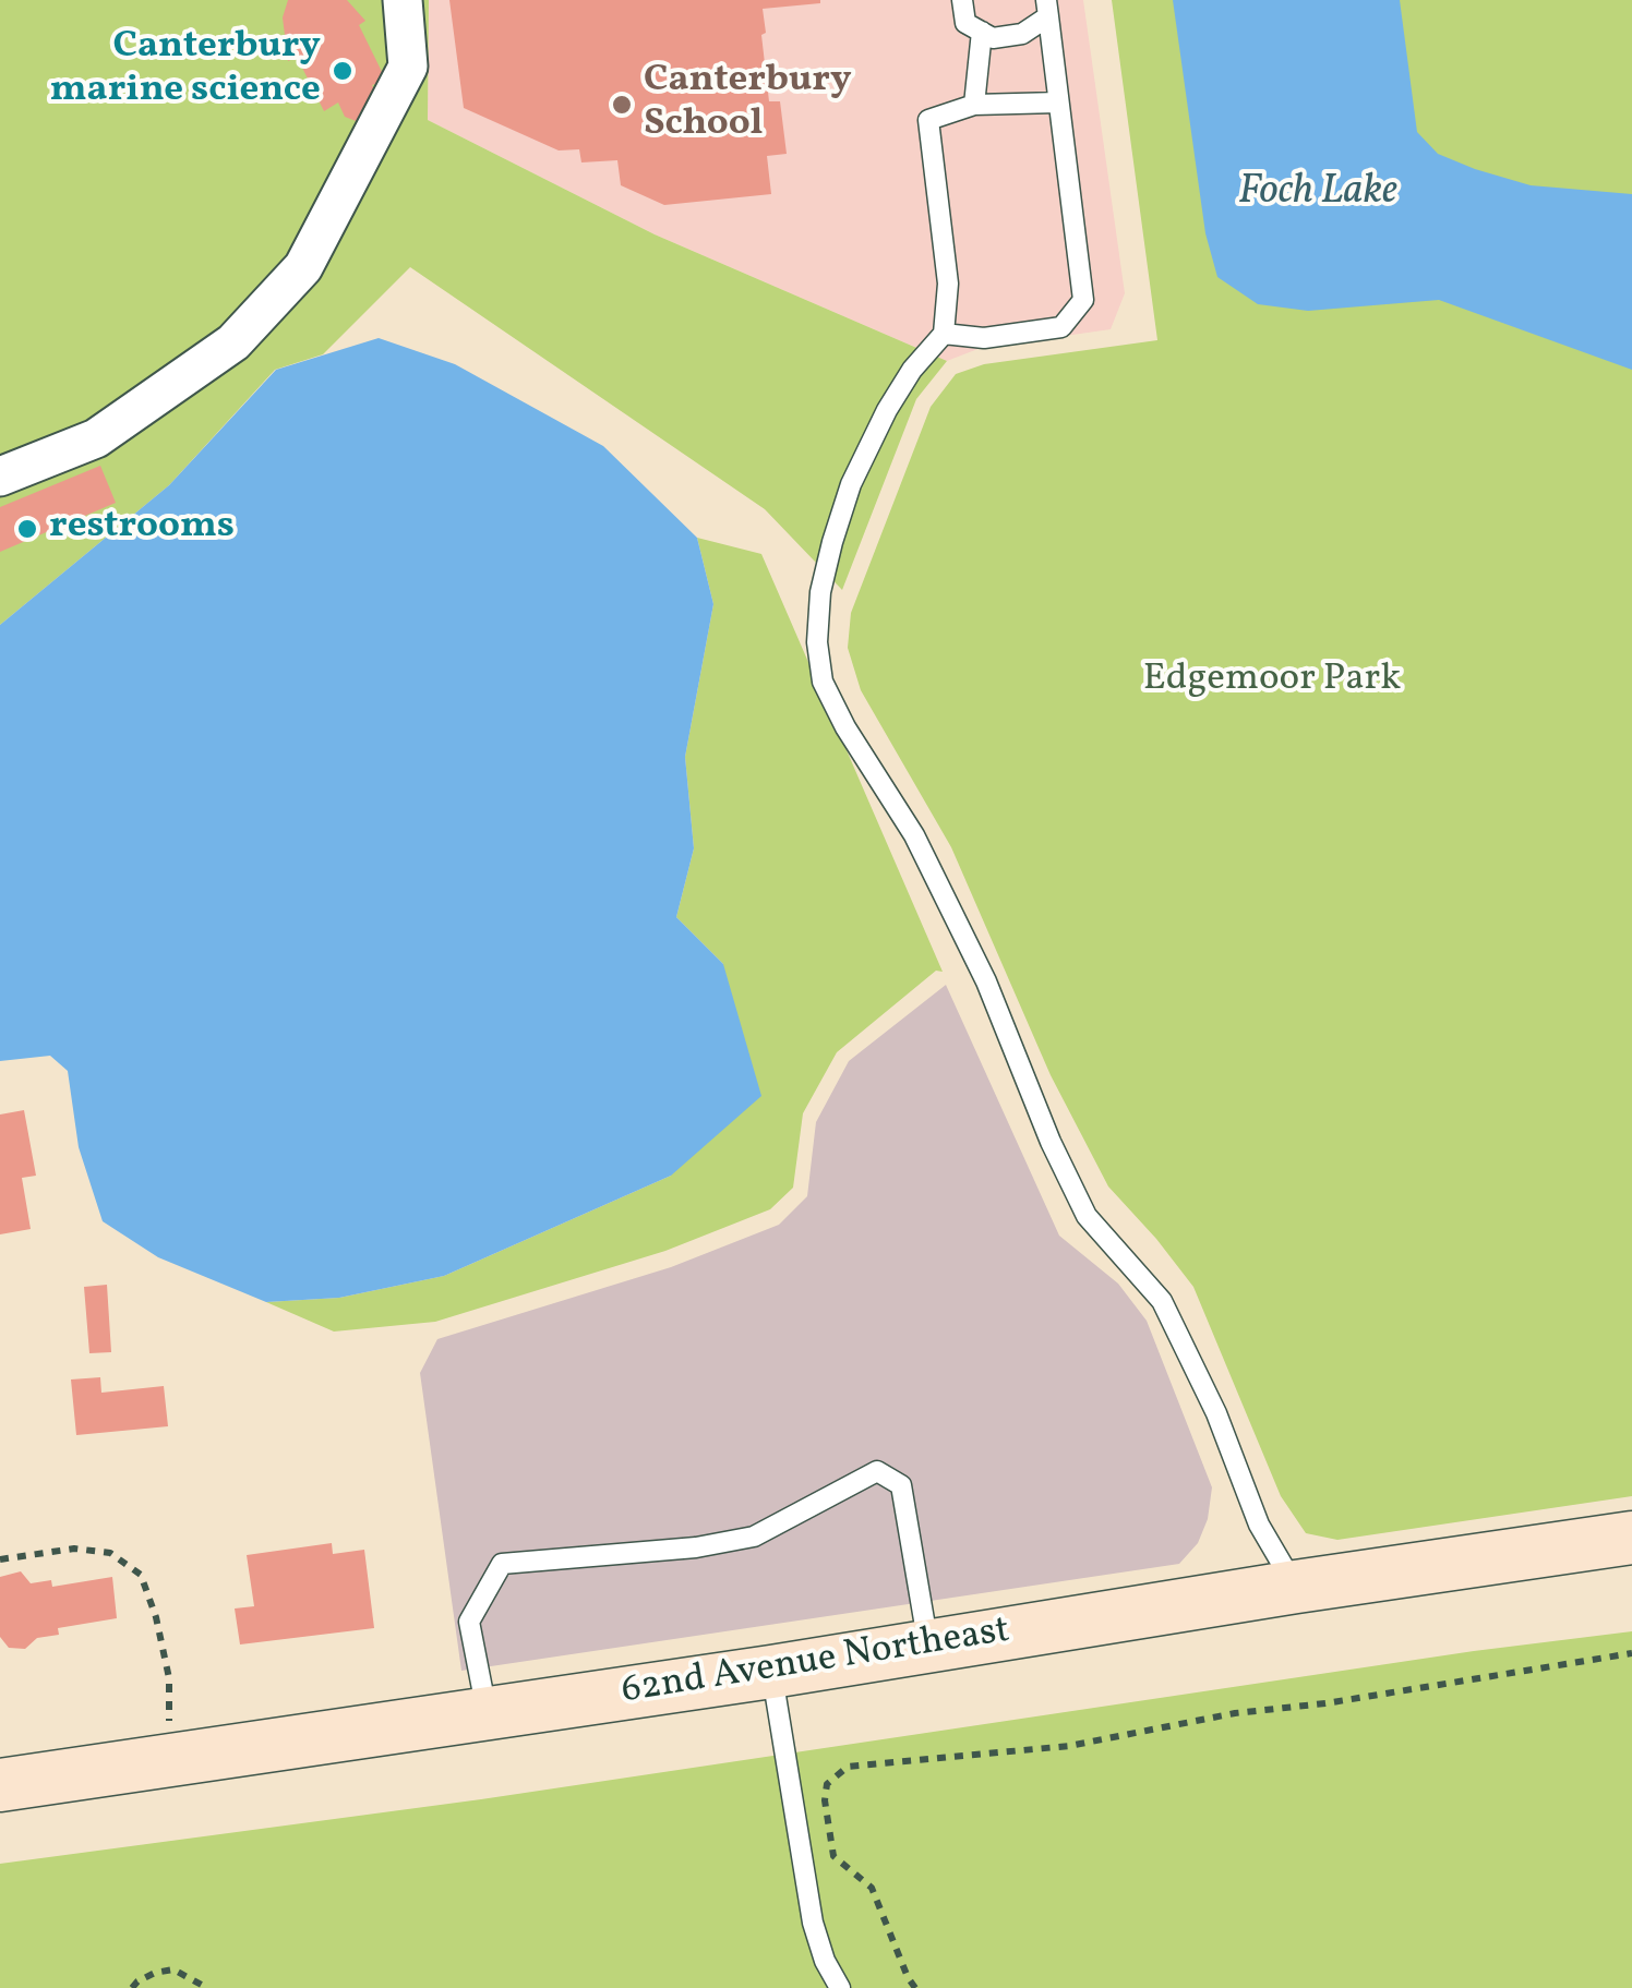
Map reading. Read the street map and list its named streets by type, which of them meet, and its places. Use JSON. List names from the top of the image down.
{
  "streets": {
    "street": ["62nd Avenue Northeast"]
  },
  "water": ["Foch Lake"],
  "parks": ["Edgemoor Park"],
  "places": ["Canterbury marine science", "Canterbury School", "restrooms"]
}
